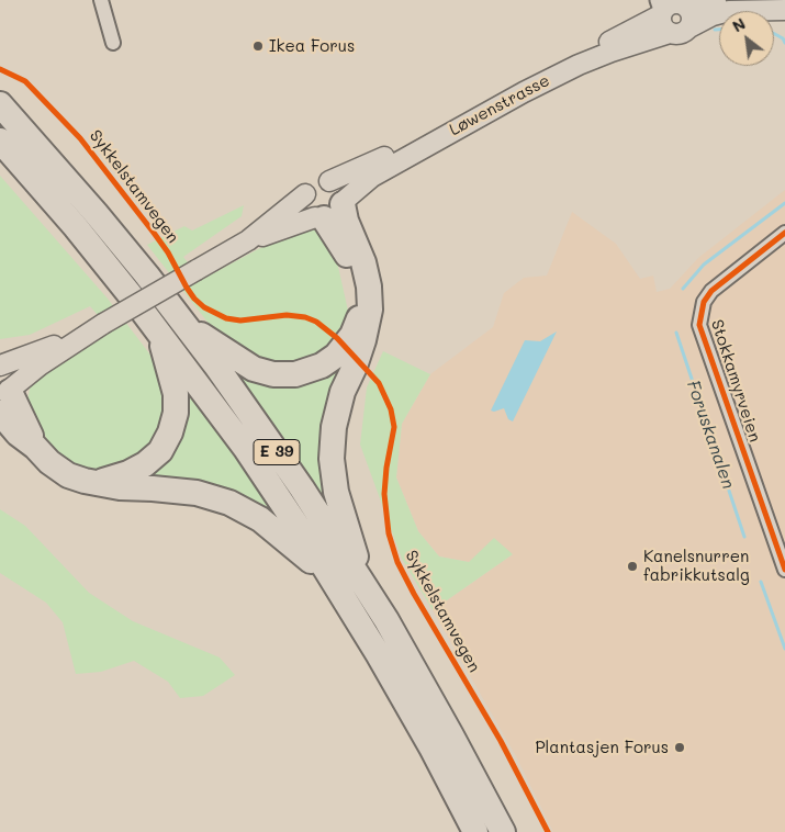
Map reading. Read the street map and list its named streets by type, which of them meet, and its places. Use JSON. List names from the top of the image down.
{
  "streets": {
    "highway": ["E 39"],
    "main road": ["Løwenstrasse"],
    "street": ["Stokkamyrveien"],
    "cycle path": ["Sykkelstamvegen"]
  },
  "crossings": [
    ["Løwenstrasse", "E 39"]
  ],
  "water": ["Foruskanalen"],
  "places": ["Ikea Forus", "Kanelsnurren fabrikkutsalg", "Plantasjen Forus"],
  "north": "top left"
}
